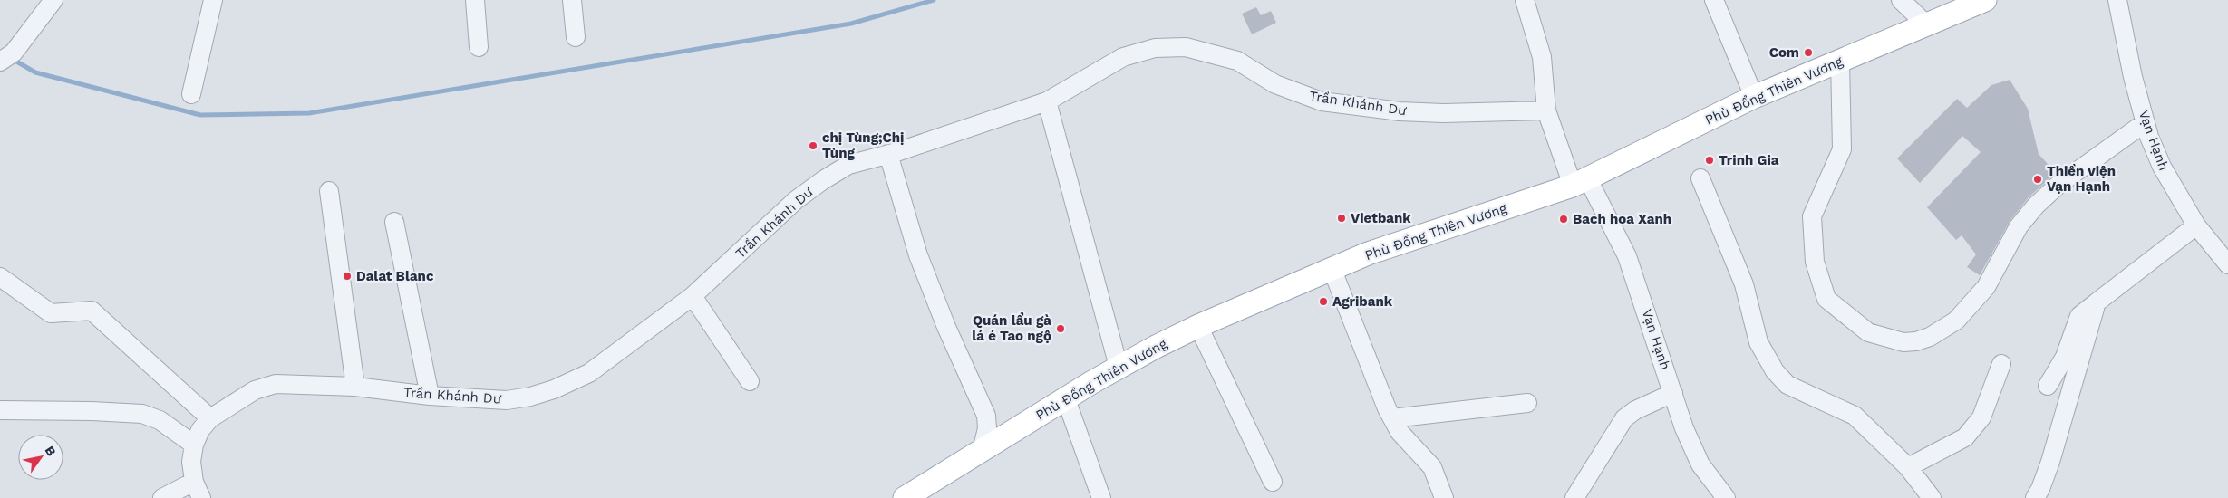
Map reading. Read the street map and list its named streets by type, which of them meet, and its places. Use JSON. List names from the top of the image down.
{
  "streets": {
    "main road": ["Phù Đổng Thiên Vương"],
    "street": ["Trần Khánh Dư", "Vạn Hạnh"]
  },
  "crossings": [
    ["Phù Đổng Thiên Vương", "Vạn Hạnh"]
  ],
  "places": [
    "Com",
    "chị Tùng;Chị Tùng",
    "Trinh Gia",
    "Thiền viện Vạn Hạnh",
    "Vietbank",
    "Bach hoa Xanh",
    "Dalat Blanc",
    "Agribank",
    "Quán lẩu gà lá é Tao ngộ"
  ],
  "north": "top right"
}
